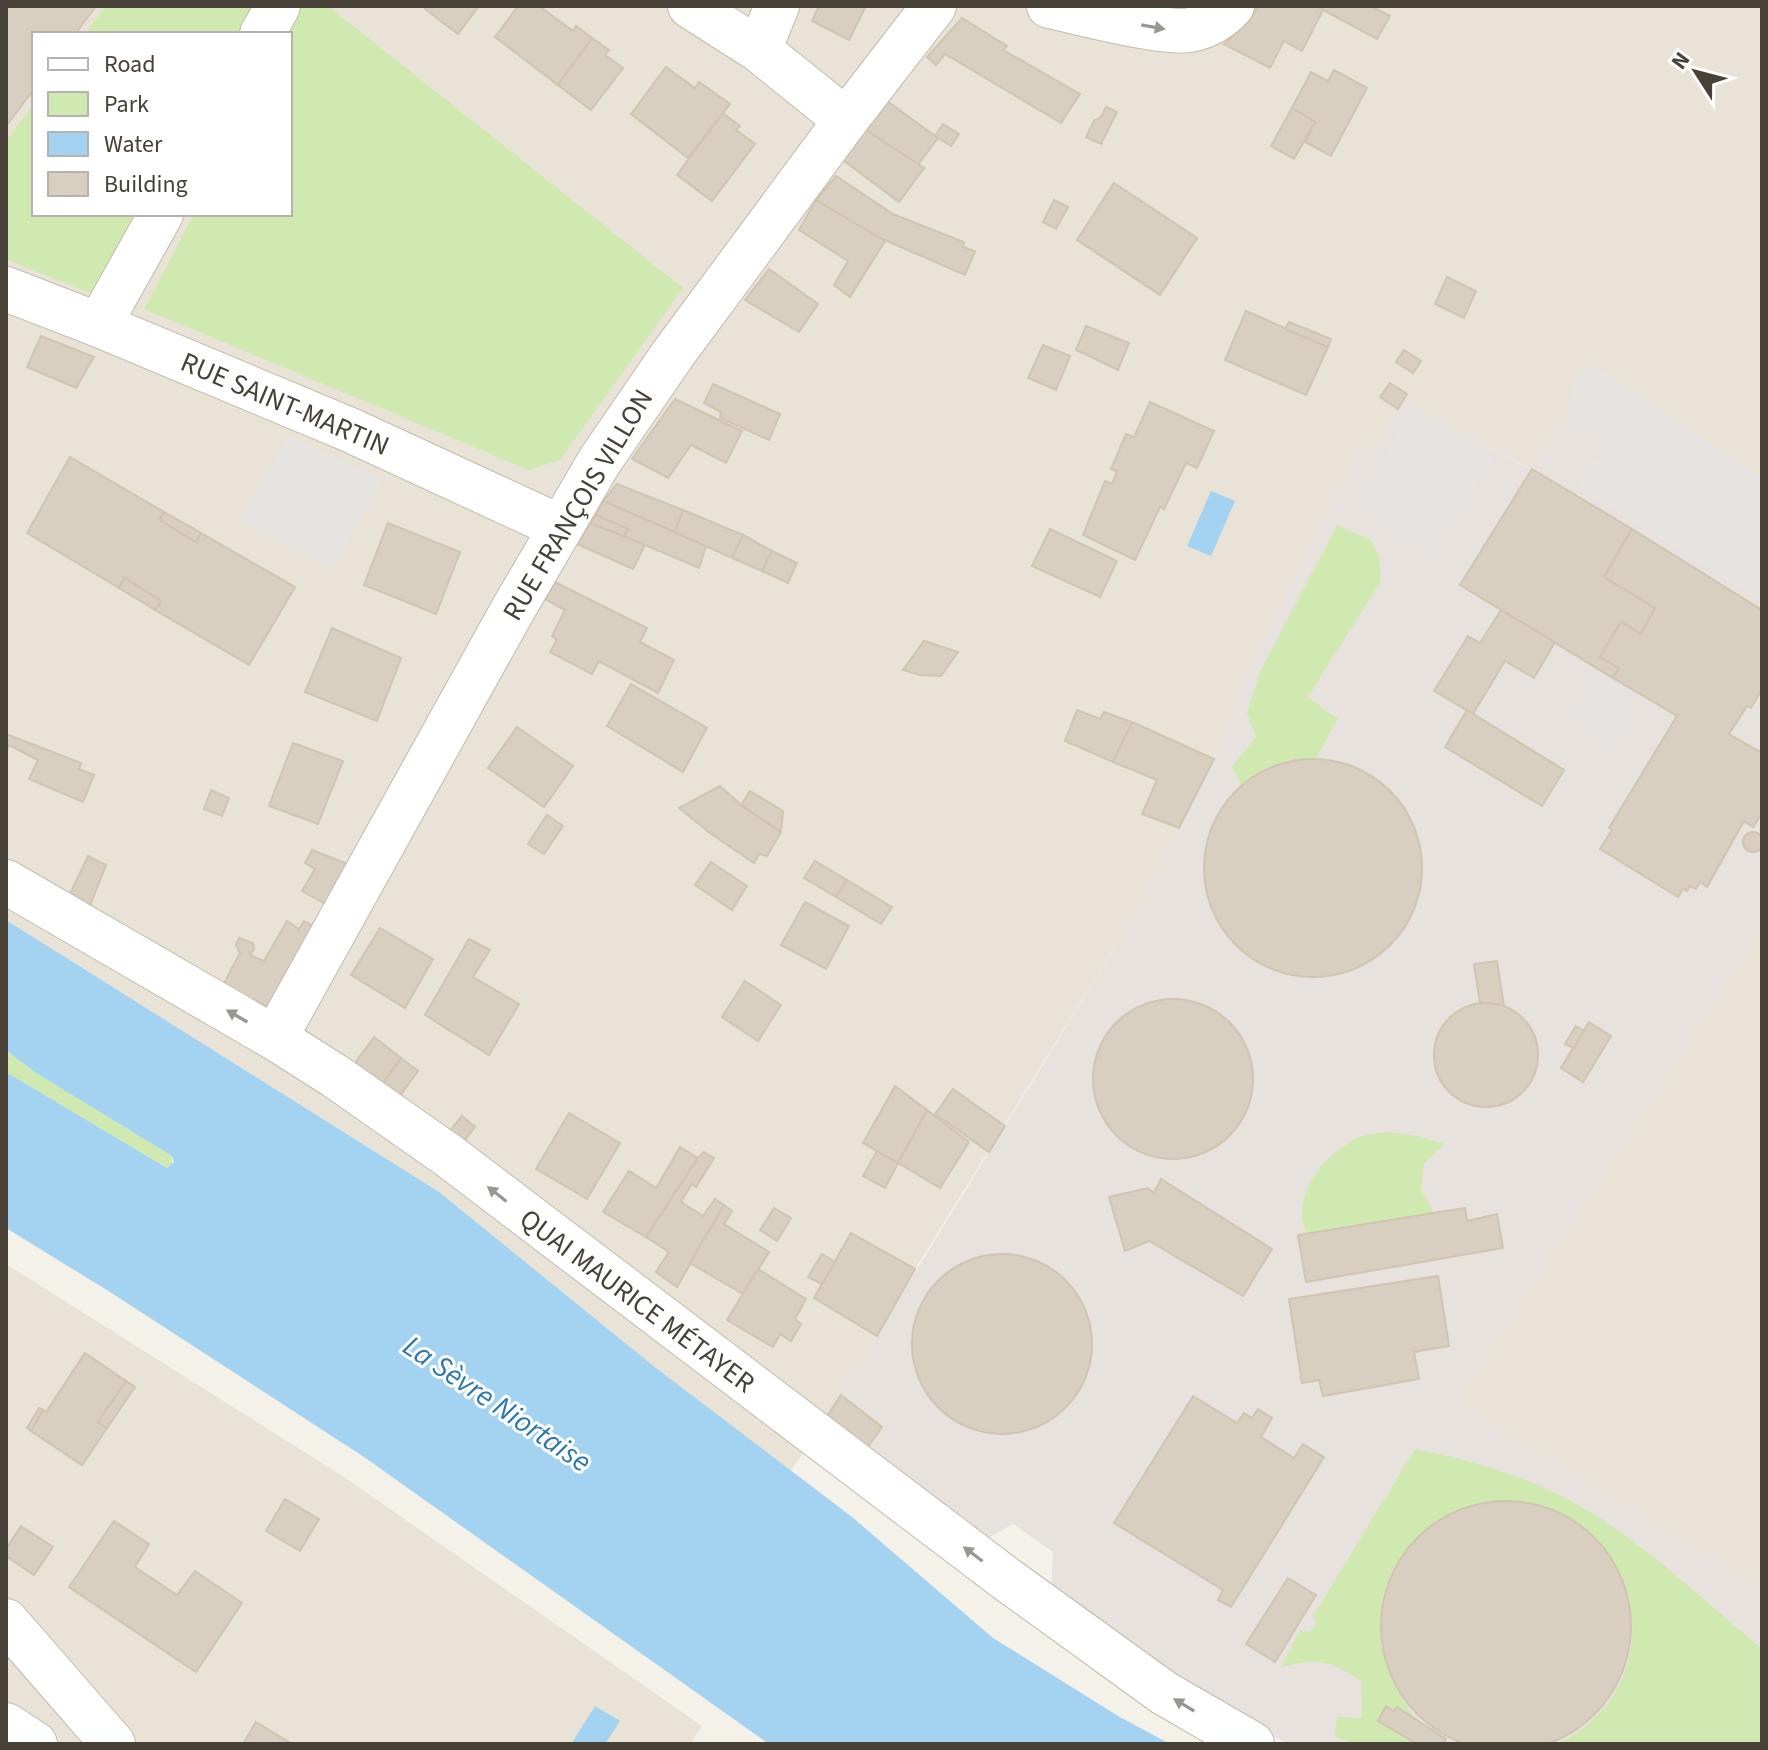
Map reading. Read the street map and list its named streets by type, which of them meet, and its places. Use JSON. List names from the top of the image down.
{
  "streets": {
    "street": ["RUE SAINT-MARTIN", "RUE FRANÇOIS VILLON", "QUAI MAURICE MÉTAYER"]
  },
  "crossings": [
    ["RUE SAINT-MARTIN", "RUE FRANÇOIS VILLON"],
    ["RUE FRANÇOIS VILLON", "QUAI MAURICE MÉTAYER"]
  ],
  "one_way": ["QUAI MAURICE MÉTAYER"],
  "water": ["La Sèvre Niortaise"],
  "legend": [
    "Road",
    "Park",
    "Water",
    "Building"
  ],
  "north": "top left"
}
